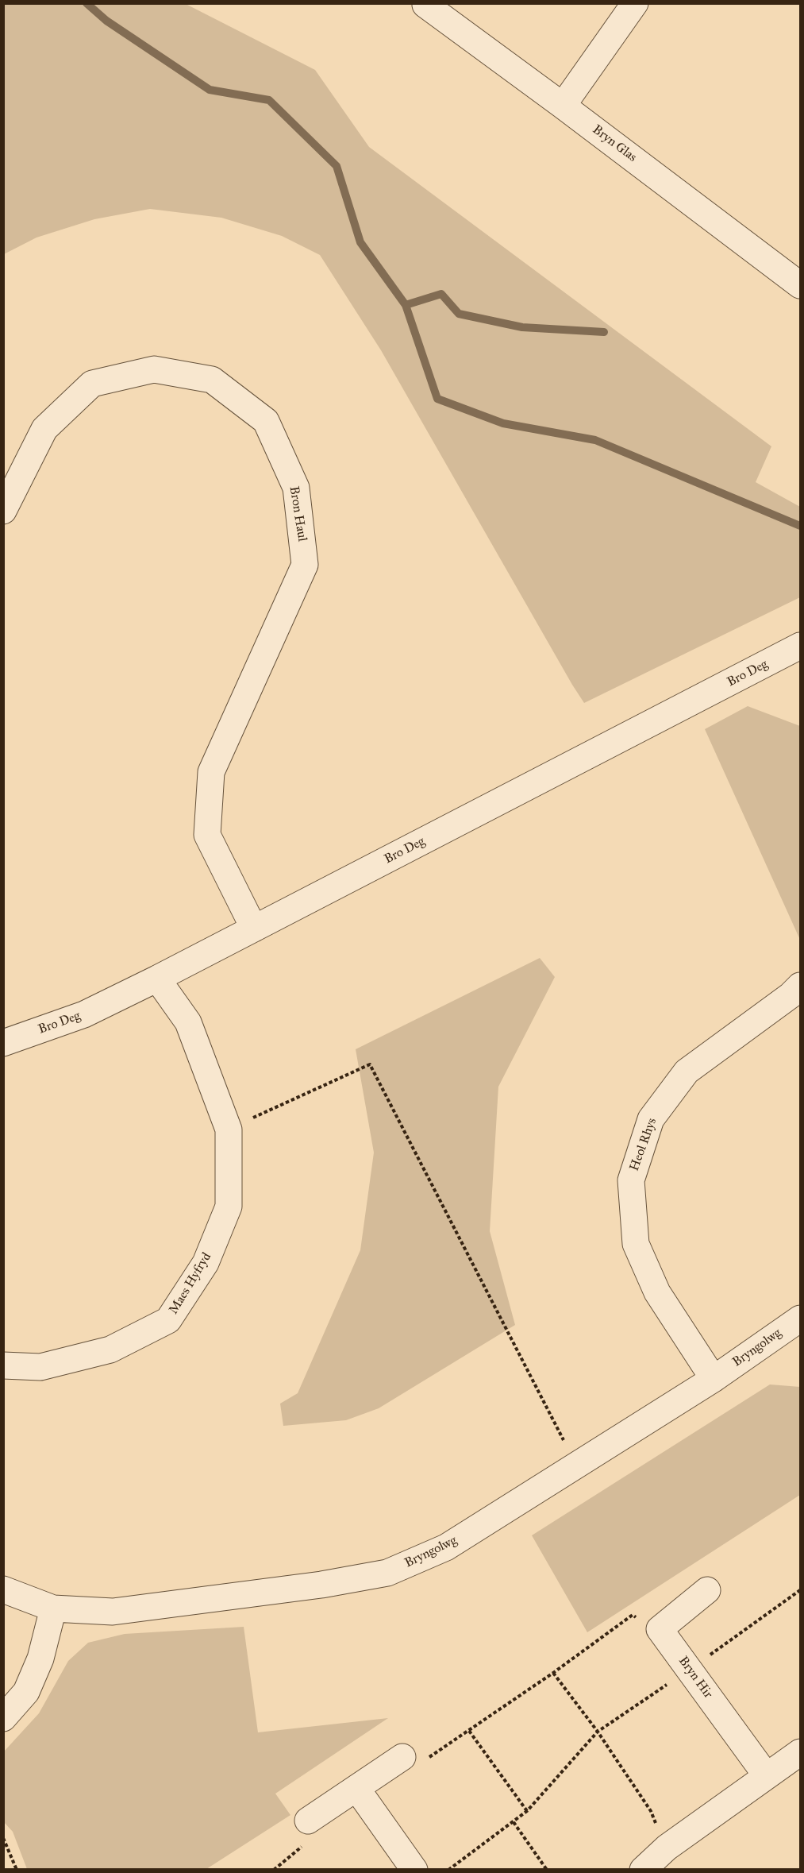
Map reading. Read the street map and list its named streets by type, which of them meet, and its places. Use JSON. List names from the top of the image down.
{
  "streets": {
    "street": [
      "Bryn Glas",
      "Bron Haul",
      "Bro Deg",
      "Heol Rhys",
      "Maes Hyfryd",
      "Bryngolwg",
      "Bryn Hir"
    ]
  },
  "crossings": [
    ["Bron Haul", "Bro Deg"],
    ["Bro Deg", "Maes Hyfryd"],
    ["Heol Rhys", "Bryngolwg"]
  ]
}
